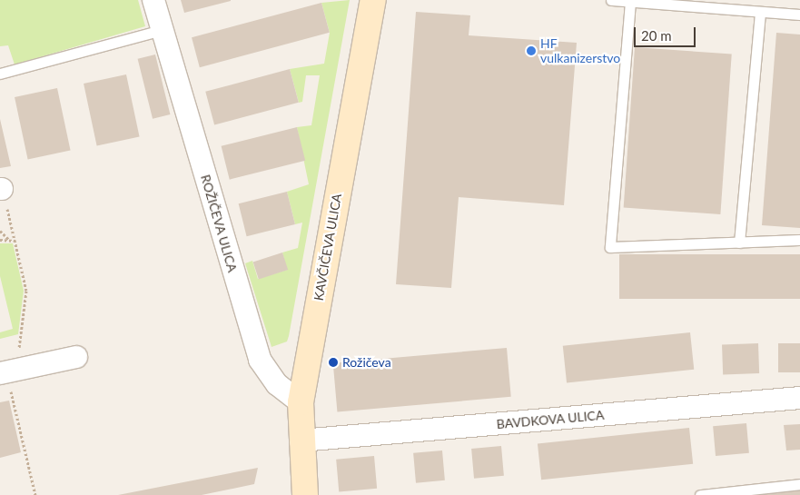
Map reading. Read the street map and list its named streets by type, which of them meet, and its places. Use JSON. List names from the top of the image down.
{
  "streets": {
    "street": ["ROŽIČEVA ULICA", "KAVČIČEVA ULICA", "BAVDKOVA ULICA"]
  },
  "crossings": [
    ["ROŽIČEVA ULICA", "KAVČIČEVA ULICA"],
    ["KAVČIČEVA ULICA", "BAVDKOVA ULICA"]
  ],
  "places": ["HF vulkanizerstvo", "Rožičeva"],
  "scale_bar": "20 m"
}
